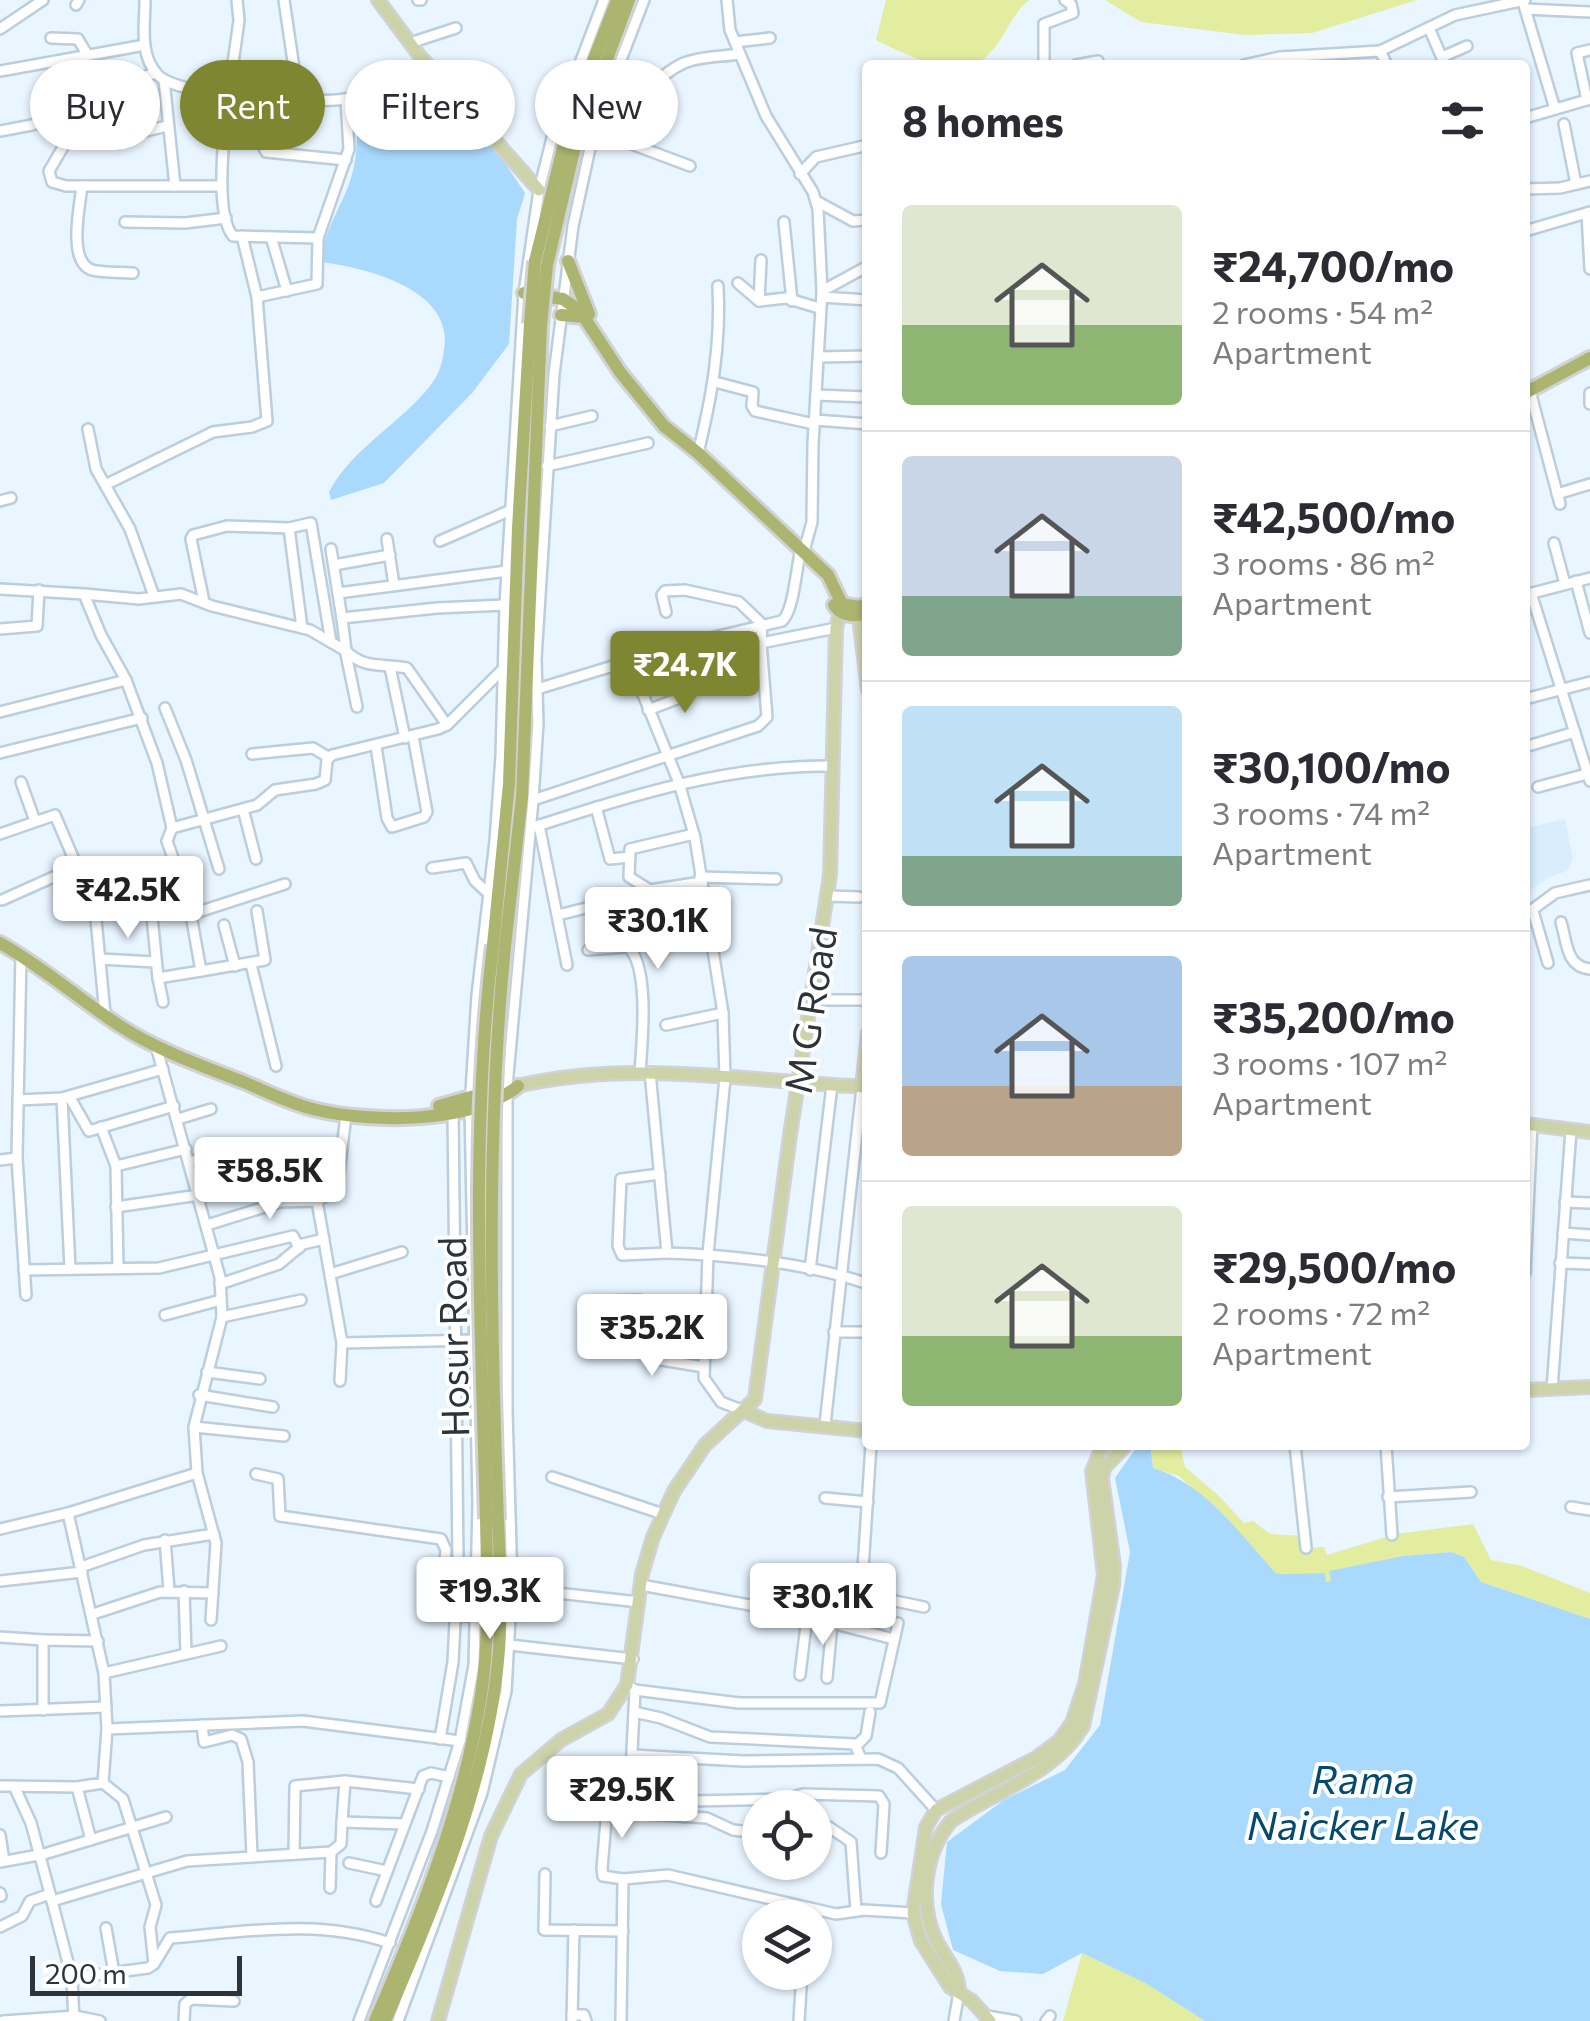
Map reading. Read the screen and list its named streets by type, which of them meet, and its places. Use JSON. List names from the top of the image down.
{
  "streets": {
    "highway": ["Hosur Road"],
    "main road": ["M G Road"]
  },
  "water": ["Rama Naicker Lake"],
  "scale_bar": "200 m",
  "page": {
    "chip": [
      "Buy",
      "Rent",
      "Filters",
      "New"
    ],
    "heading": "8 homes",
    "list": [
      {
        "name": "₹24,700/mo",
        "note": "2 rooms · 54 m² · Apartment"
      },
      {
        "name": "₹42,500/mo",
        "note": "3 rooms · 86 m² · Apartment"
      },
      {
        "name": "₹30,100/mo",
        "note": "3 rooms · 74 m² · Apartment"
      },
      {
        "name": "₹35,200/mo",
        "note": "3 rooms · 107 m² · Apartment"
      },
      {
        "name": "₹29,500/mo",
        "note": "2 rooms · 72 m² · Apartment"
      }
    ],
    "price": [
      "₹24.7K",
      "₹42.5K",
      "₹30.1K",
      "₹58.5K",
      "₹35.2K",
      "₹19.3K",
      "₹30.1K",
      "₹29.5K"
    ],
    "scale": "200 m"
  }
}
